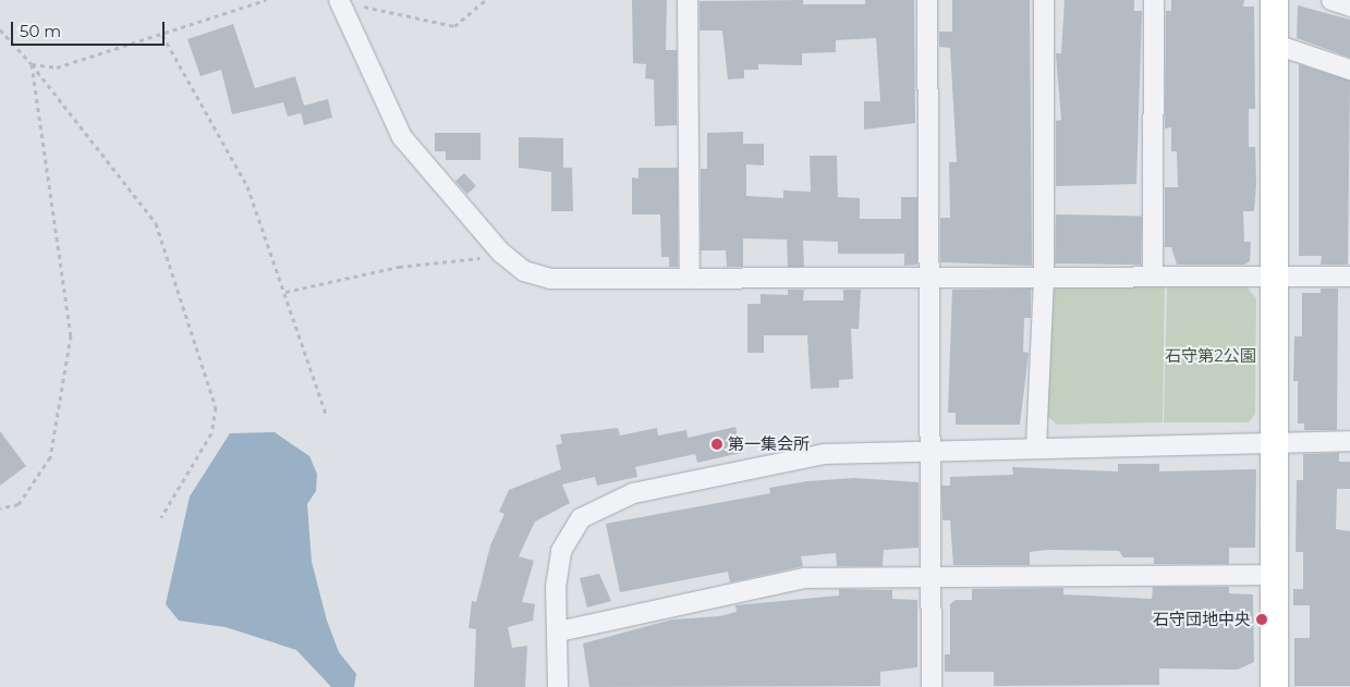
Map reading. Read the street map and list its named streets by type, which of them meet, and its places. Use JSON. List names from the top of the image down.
{
  "parks": ["石守第2公園"],
  "places": ["第一集会所", "石守団地中央"],
  "scale_bar": "50 m"
}
